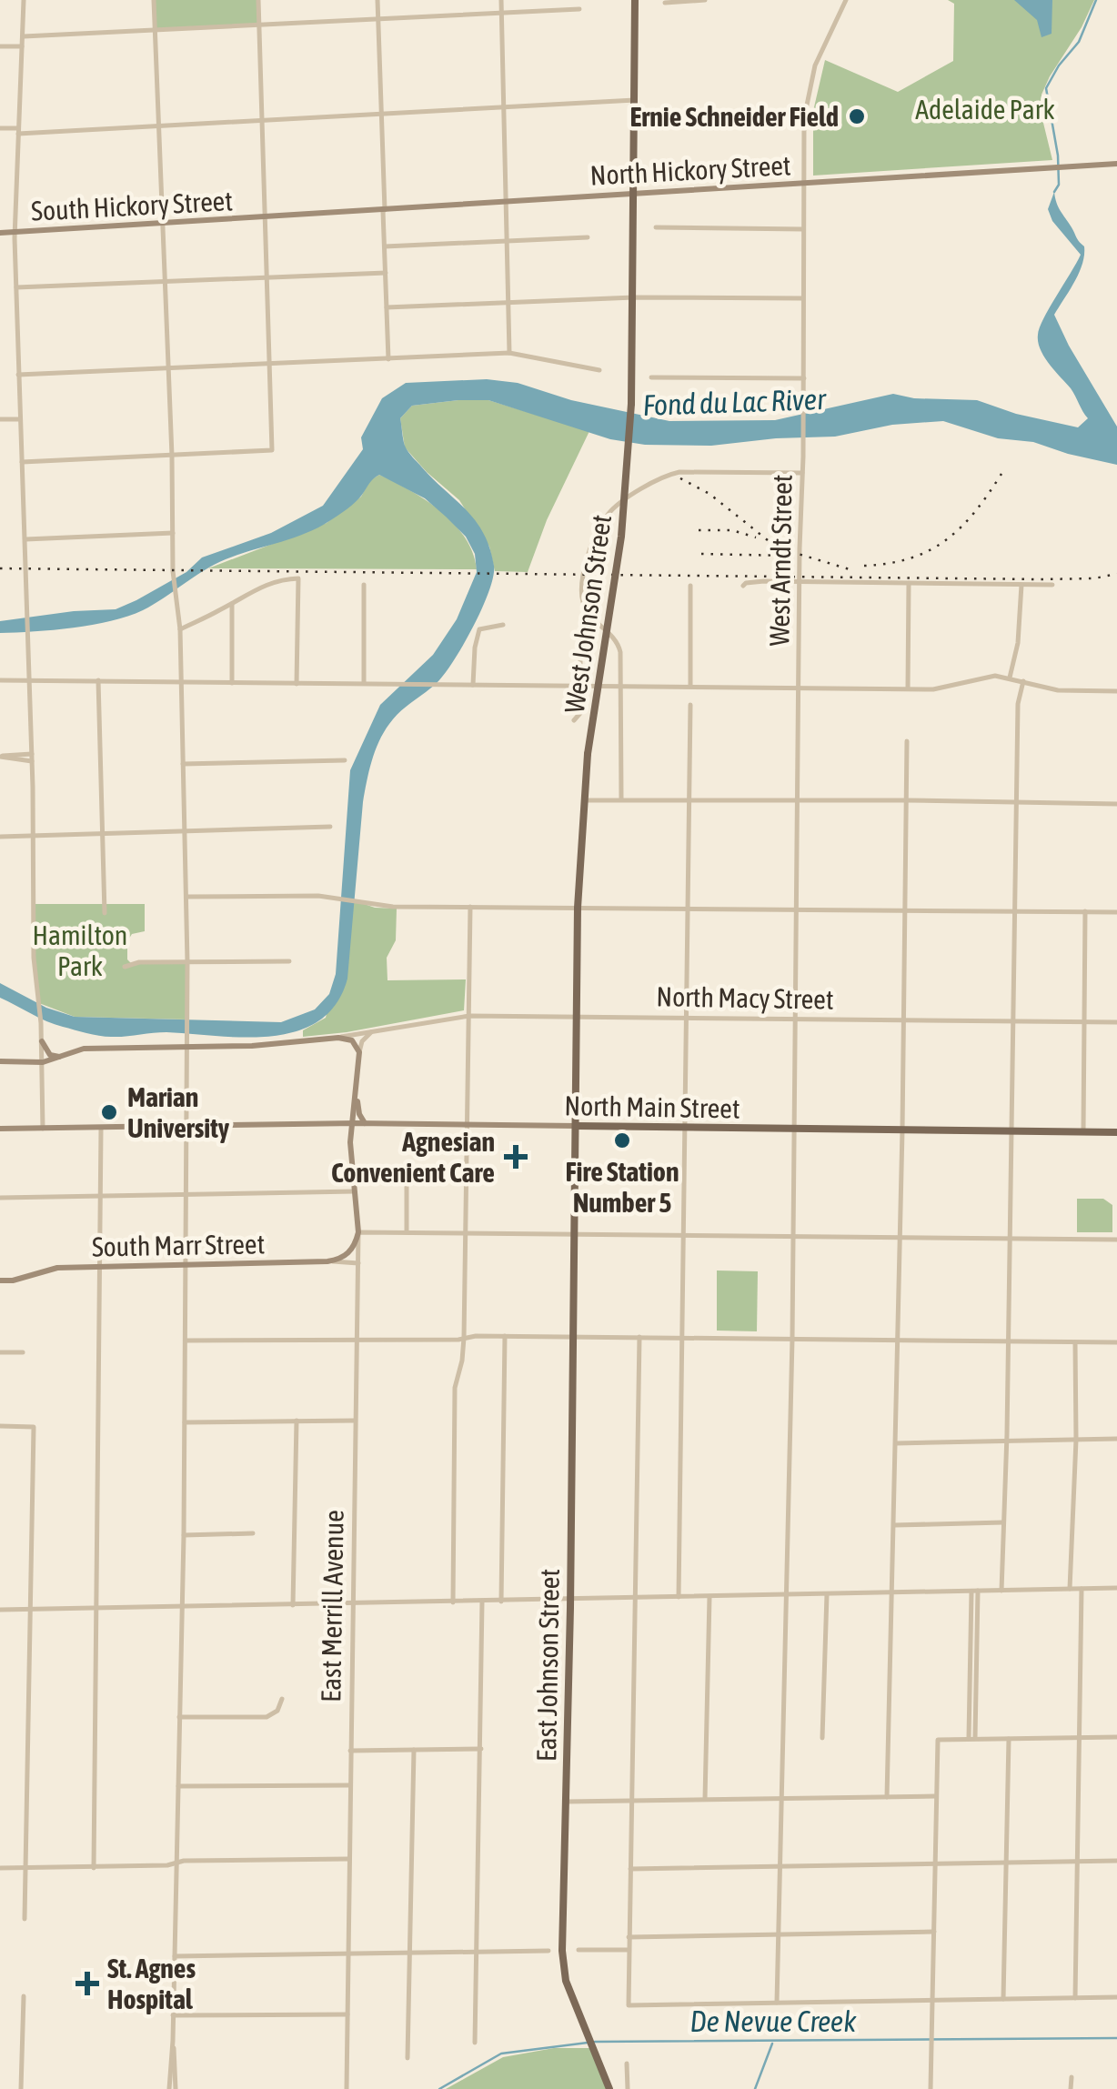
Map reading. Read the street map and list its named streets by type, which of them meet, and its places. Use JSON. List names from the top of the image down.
{
  "streets": {
    "main road": ["West Johnson Street", "North Main Street", "East Johnson Street"],
    "street": [
      "North Hickory Street",
      "South Hickory Street",
      "West Arndt Street",
      "North Macy Street",
      "South Marr Street",
      "East Merrill Avenue"
    ]
  },
  "crossings": [
    ["North Hickory Street", "South Hickory Street"],
    ["North Hickory Street", "West Arndt Street"],
    ["North Hickory Street", "West Johnson Street"],
    ["West Arndt Street", "North Macy Street"],
    ["West Arndt Street", "North Main Street"],
    ["West Johnson Street", "North Macy Street"],
    ["West Johnson Street", "North Main Street"],
    ["West Johnson Street", "East Johnson Street"],
    ["North Main Street", "East Merrill Avenue"],
    ["South Marr Street", "East Merrill Avenue"]
  ],
  "water": ["Fond du Lac River", "De Nevue Creek"],
  "parks": ["Adelaide Park", "Hamilton Park"],
  "places": {
    "other": ["Ernie Schneider Field", "Marian University", "Fire Station Number 5"],
    "health": ["Agnesian Convenient Care", "St. Agnes Hospital"]
  }
}
